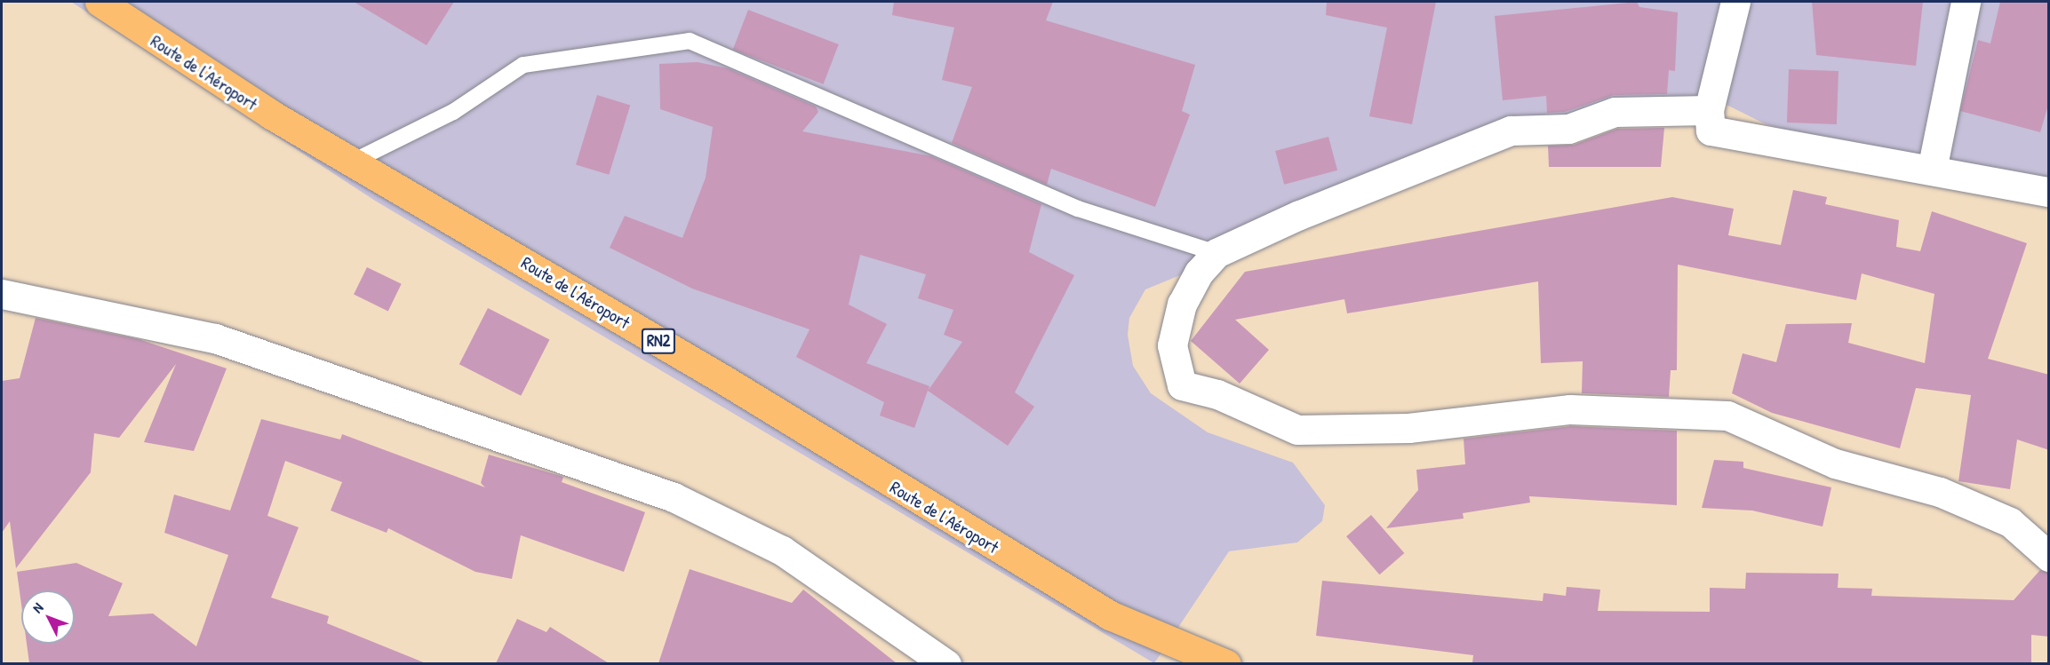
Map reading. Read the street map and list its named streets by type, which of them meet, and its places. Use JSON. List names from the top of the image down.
{
  "streets": {
    "highway": ["Route de l'Aéroport", "RN2"]
  },
  "north": "top left"
}
